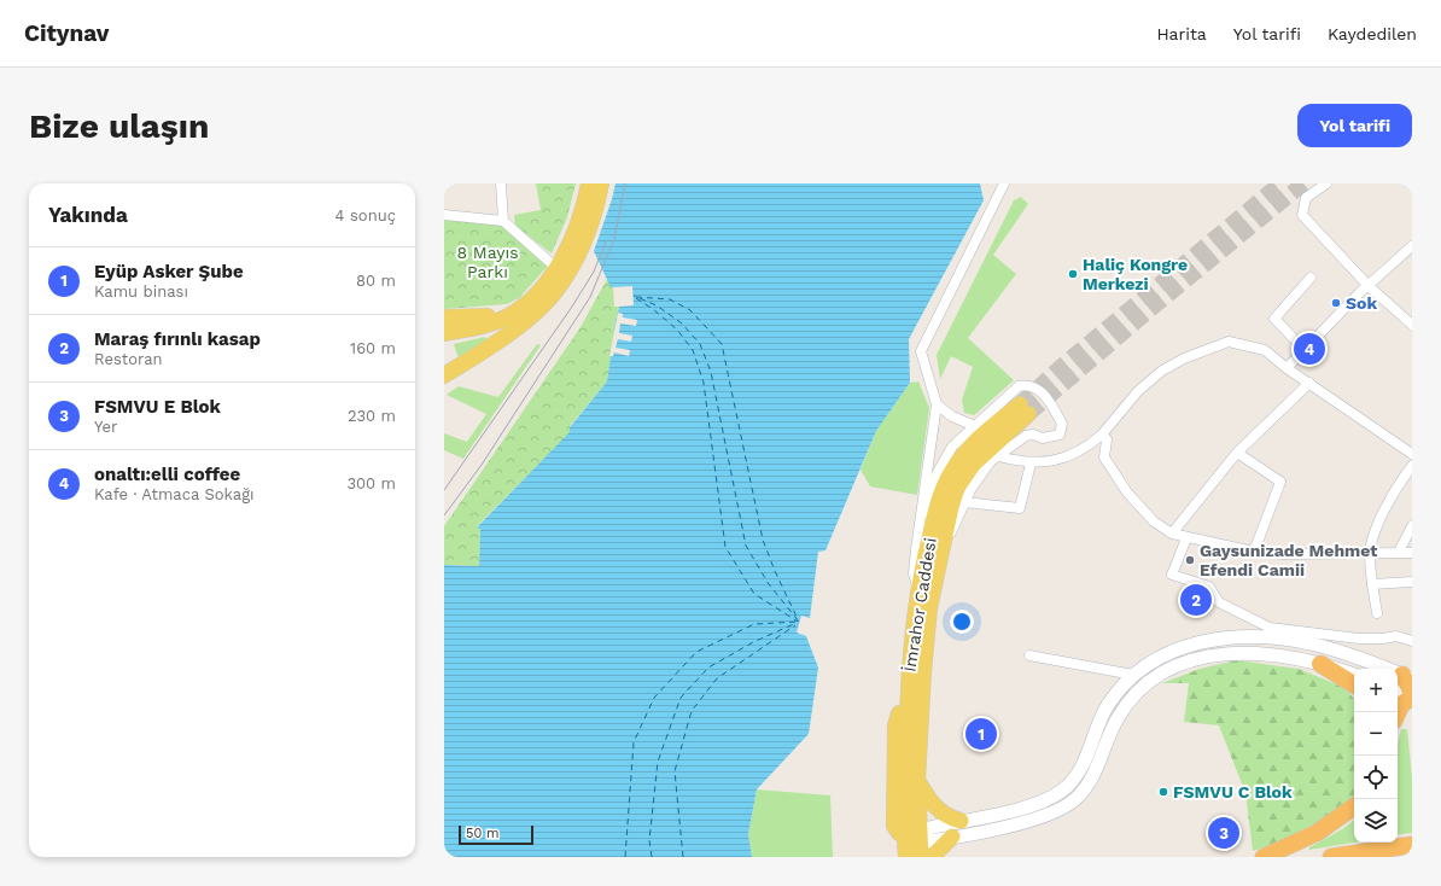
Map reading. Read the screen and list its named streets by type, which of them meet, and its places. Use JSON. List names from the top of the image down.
{
  "streets": {
    "main road": ["İmrahor Caddesi"]
  },
  "parks": ["8 Mayıs Parkı"],
  "places": [
    "Haliç Kongre Merkezi",
    "Sok",
    "Gaysunizade Mehmet Efendi Camii",
    "FSMVU C Blok"
  ],
  "scale_bar": "50 m",
  "page": {
    "header": "Citynav",
    "nav": ["Harita", "Yol tarifi", "Kaydedilen"],
    "buttons": "Yol tarifi",
    "title": "Bize ulaşın",
    "heading": ["Yakında", "4 sonuç"],
    "list": [
      {
        "mark": "1",
        "name": "Eyüp Asker Şube",
        "note": "Kamu binası",
        "value": "80 m"
      },
      {
        "mark": "2",
        "name": "Maraş fırınlı kasap",
        "note": "Restoran",
        "value": "160 m"
      },
      {
        "mark": "3",
        "name": "FSMVU E Blok",
        "note": "Yer",
        "value": "230 m"
      },
      {
        "mark": "4",
        "name": "onaltı:elli coffee",
        "note": "Kafe · Atmaca Sokağı",
        "value": "300 m"
      }
    ],
    "pins": [
      "4",
      "2",
      "1",
      "3"
    ],
    "map_buttons": ["+", "−"],
    "scale": "50 m"
  }
}
